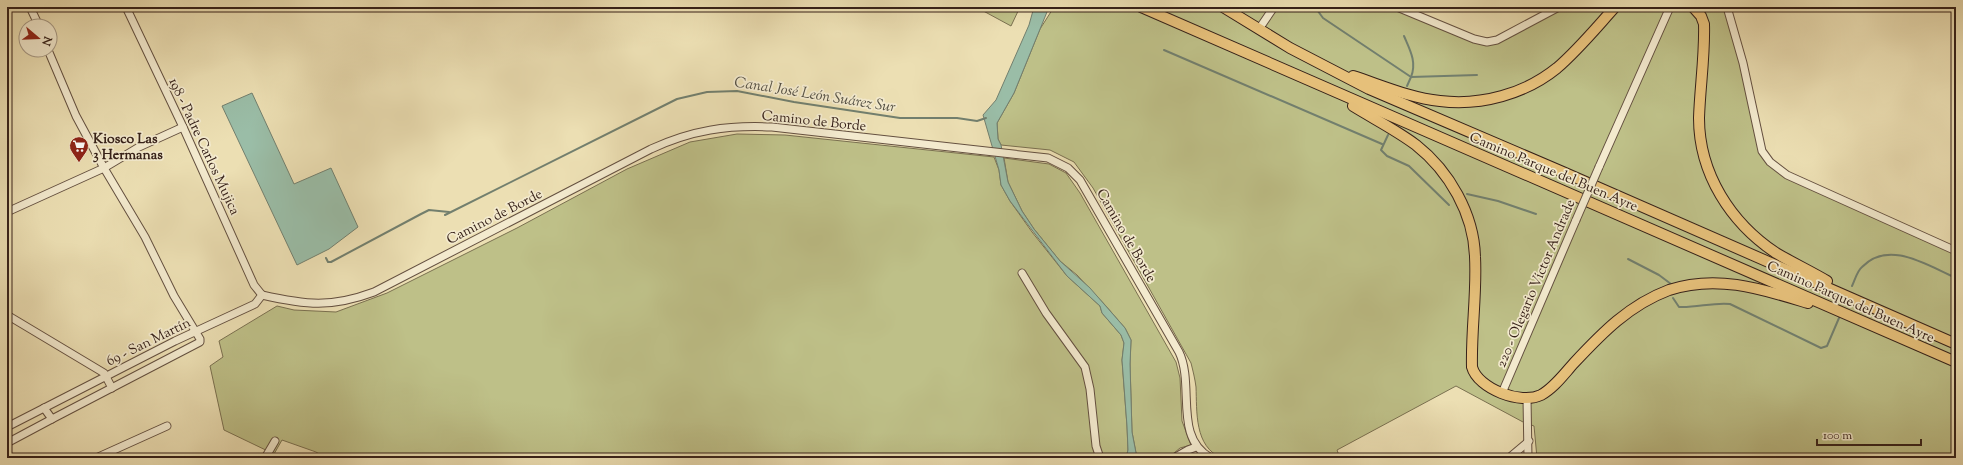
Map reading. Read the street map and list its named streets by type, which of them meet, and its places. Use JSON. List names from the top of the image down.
{
  "streets": {
    "highway": ["Camino Parque del Buen Ayre"],
    "street": [
      "Camino de Borde",
      "198 - Padre Carlos Mujica",
      "220 - Olegario Víctor Andrade",
      "69 - San Martín"
    ]
  },
  "crossings": [
    ["Camino de Borde", "198 - Padre Carlos Mujica"],
    ["Camino de Borde", "69 - San Martín"],
    ["198 - Padre Carlos Mujica", "69 - San Martín"]
  ],
  "water": ["Canal José León Suárez Sur"],
  "places": {
    "supermarket": ["Kiosco Las 3 Hermanas"]
  },
  "scale_bar": "100 m",
  "north": "right"
}
